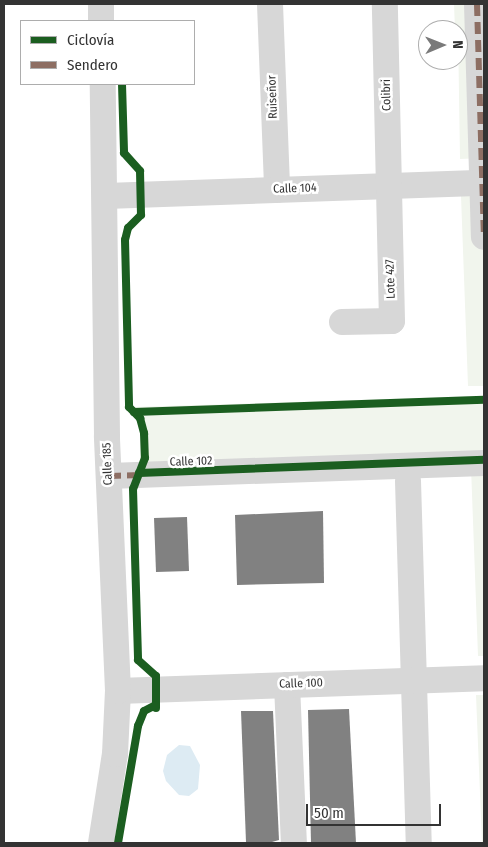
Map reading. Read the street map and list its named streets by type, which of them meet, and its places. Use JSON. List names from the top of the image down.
{
  "streets": {
    "street": [
      "Colibri",
      "Ruiseñor",
      "Calle 104",
      "Lote 427",
      "Calle 102",
      "Calle 185",
      "Calle 100"
    ]
  },
  "crossings": [
    ["Colibri", "Calle 104"],
    ["Colibri", "Lote 427"],
    ["Ruiseñor", "Calle 104"],
    ["Calle 104", "Lote 427"],
    ["Calle 104", "Calle 185"],
    ["Calle 102", "Calle 185"],
    ["Calle 185", "Calle 100"]
  ],
  "legend": ["Ciclovía", "Sendero"],
  "scale_bar": "50 m",
  "north": "right"
}
